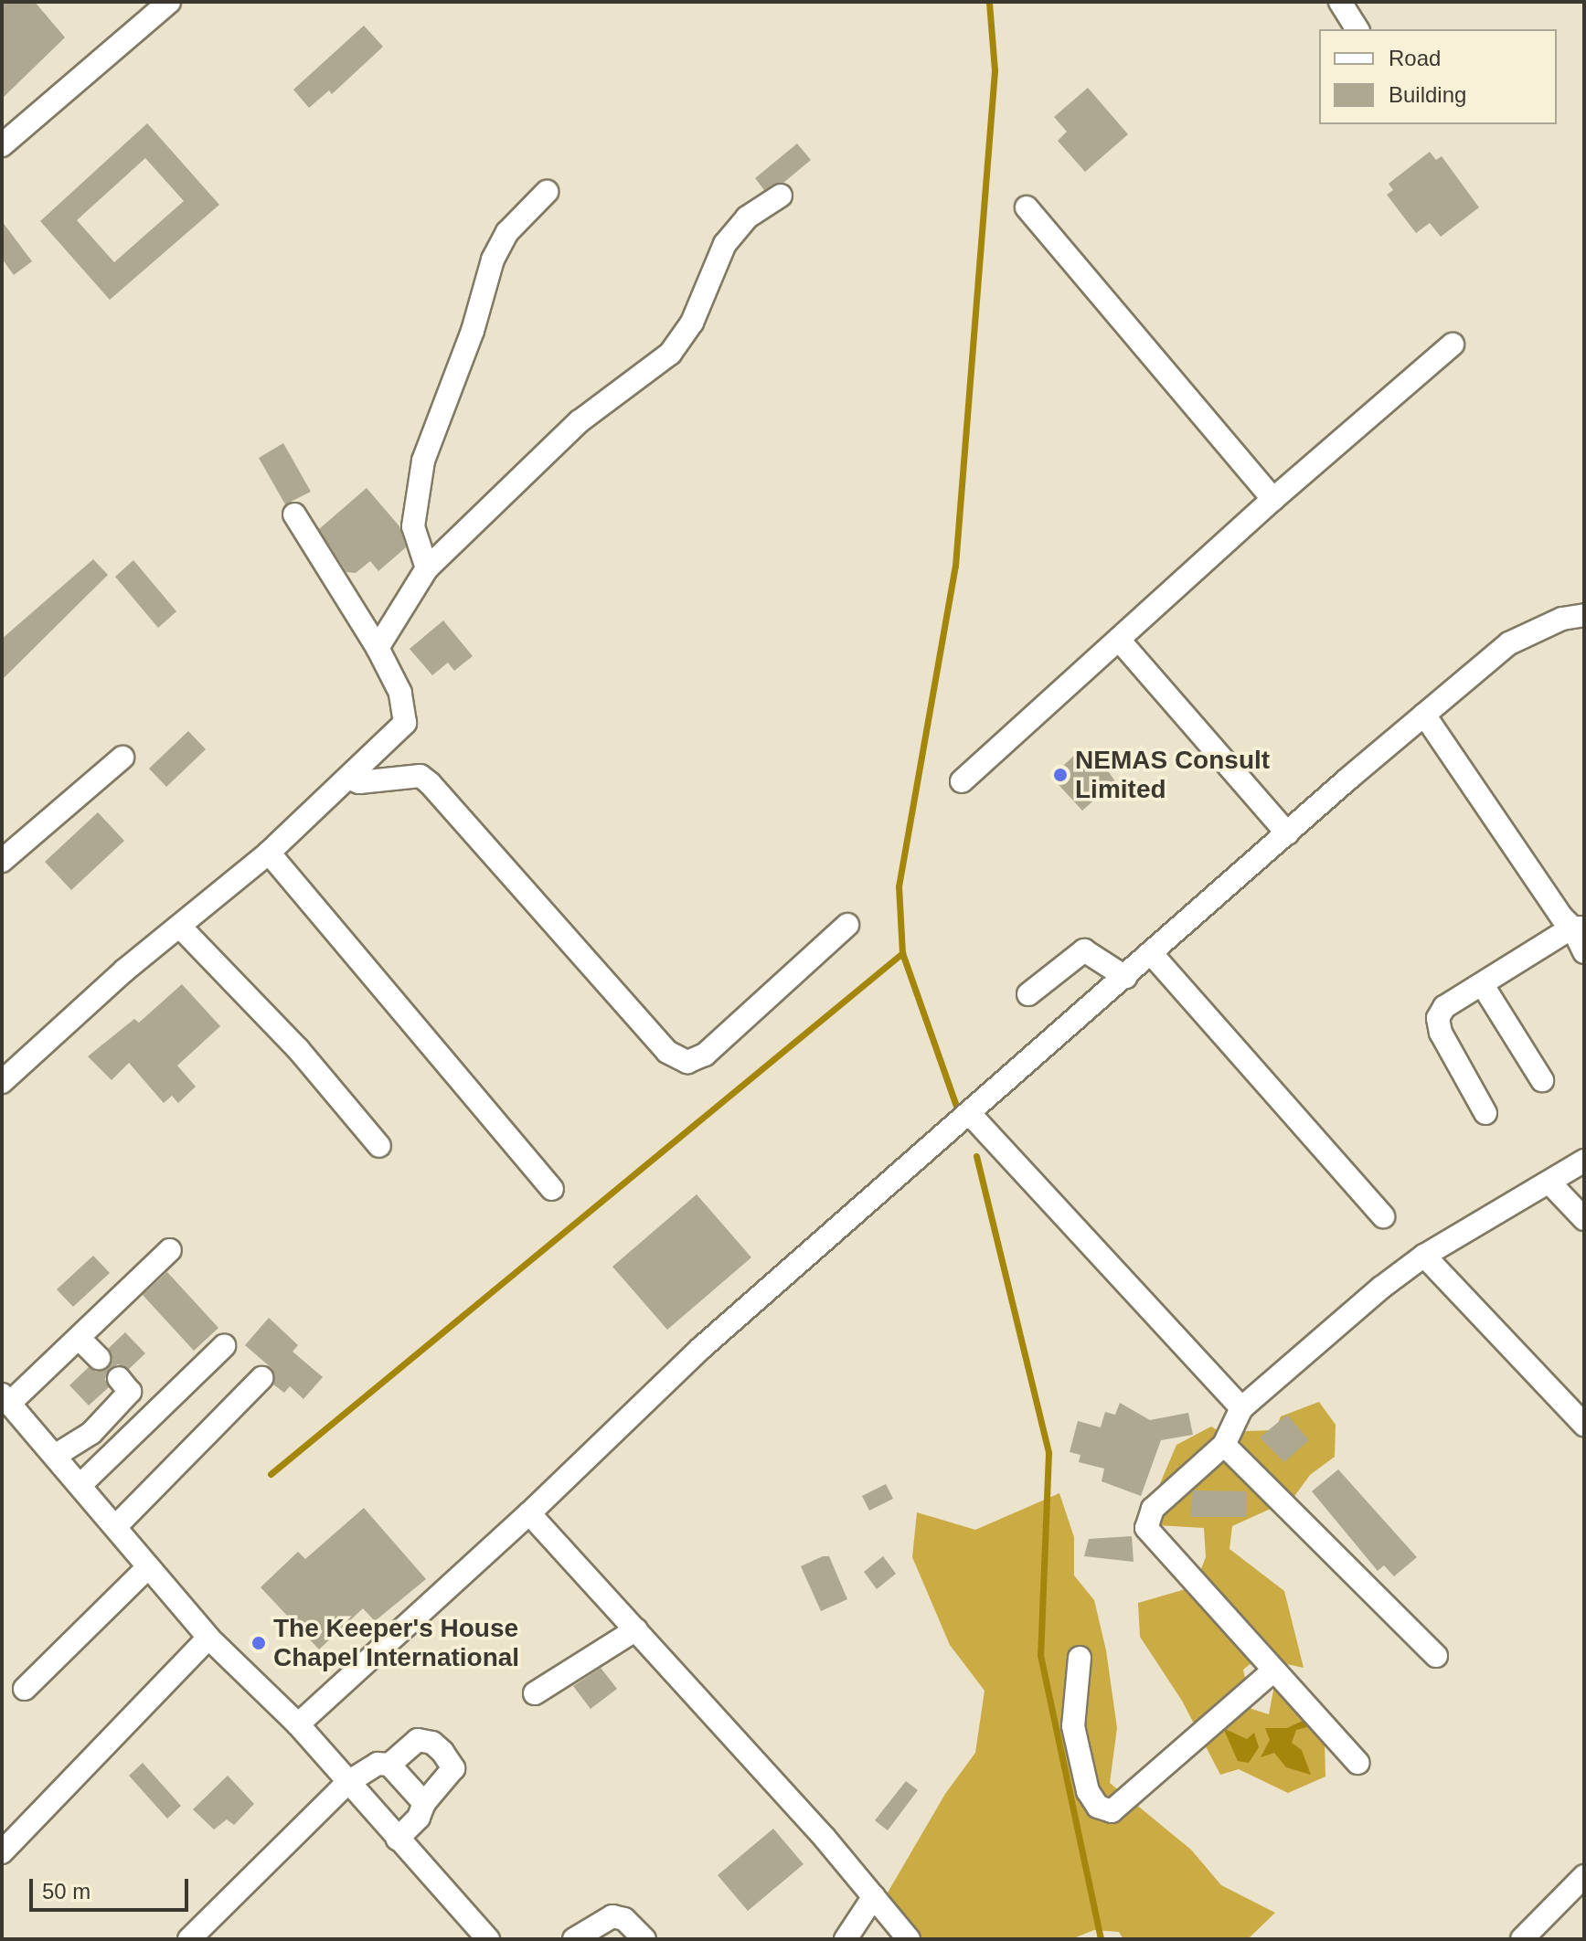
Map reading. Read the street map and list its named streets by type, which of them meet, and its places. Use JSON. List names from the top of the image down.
{
  "places": ["NEMAS Consult Limited", "The Keeper's House Chapel International"],
  "legend": ["Road", "Building"],
  "scale_bar": "50 m"
}
